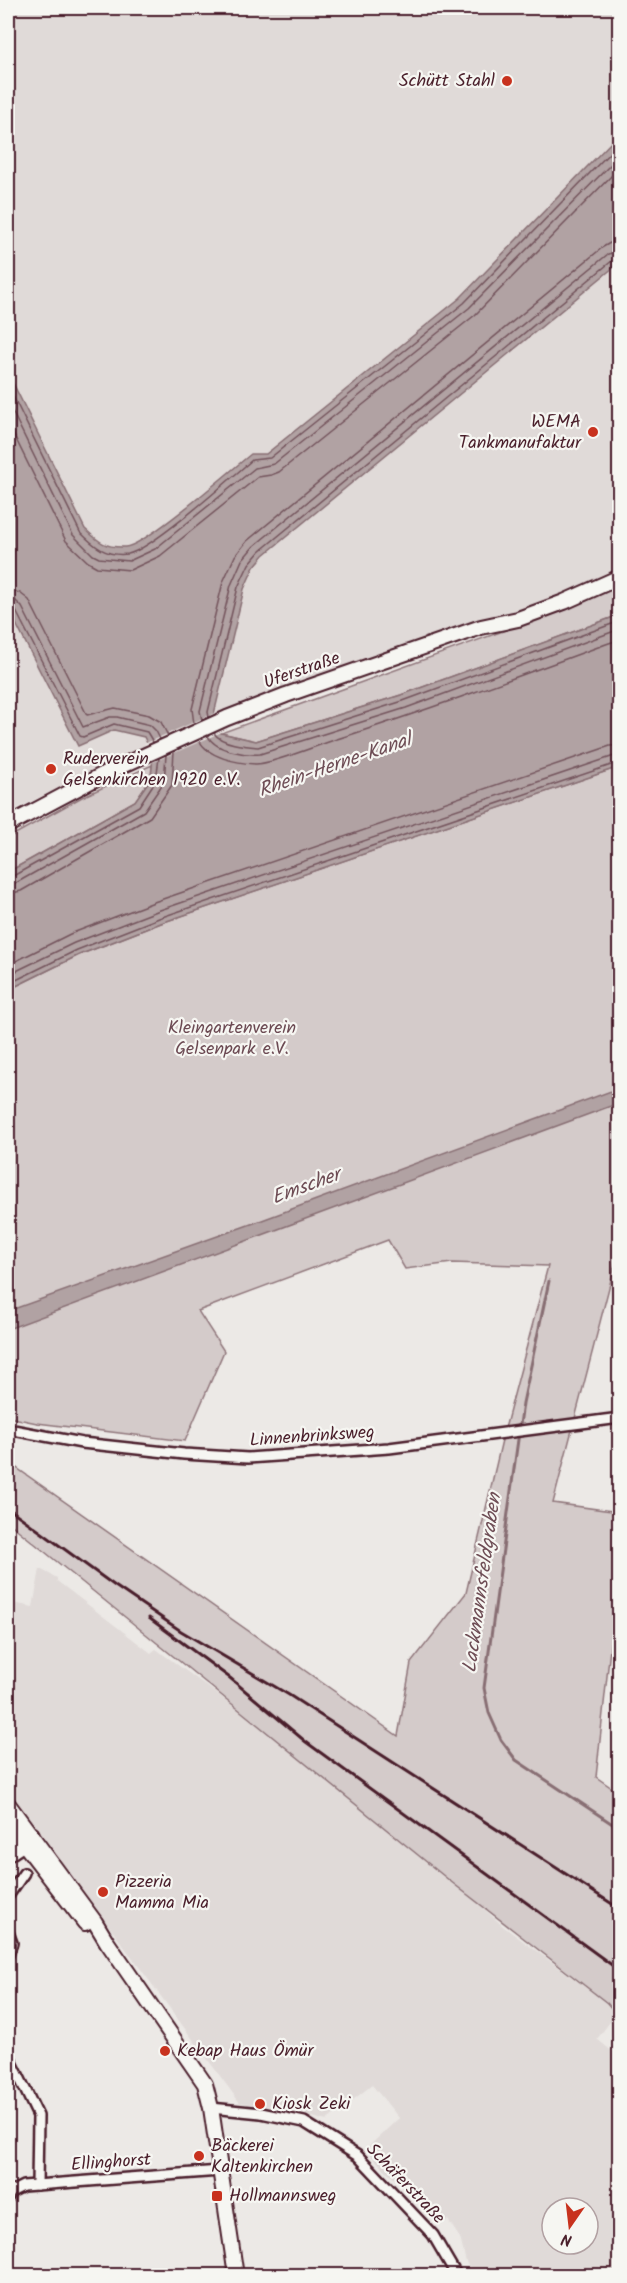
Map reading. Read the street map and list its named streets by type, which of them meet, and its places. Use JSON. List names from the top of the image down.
{
  "streets": {
    "main road": ["Uferstraße"],
    "street": ["Linnenbrinksweg", "Ellinghorst", "Schäferstraße"]
  },
  "water": ["Rhein-Herne-Kanal", "Emscher", "Lackmannsfeldgraben"],
  "parks": ["Kleingartenverein Gelsenpark e.V."],
  "places": {
    "other": [
      "Schütt Stahl",
      "WEMA Tankmanufaktur",
      "Ruderverein Gelsenkirchen 1920 e.V.",
      "Pizzeria Mamma Mia",
      "Kebap Haus Ömür",
      "Kiosk Zeki",
      "Bäckerei Kaltenkirchen"
    ],
    "transit": ["Hollmannsweg"]
  },
  "north": "bottom"
}
